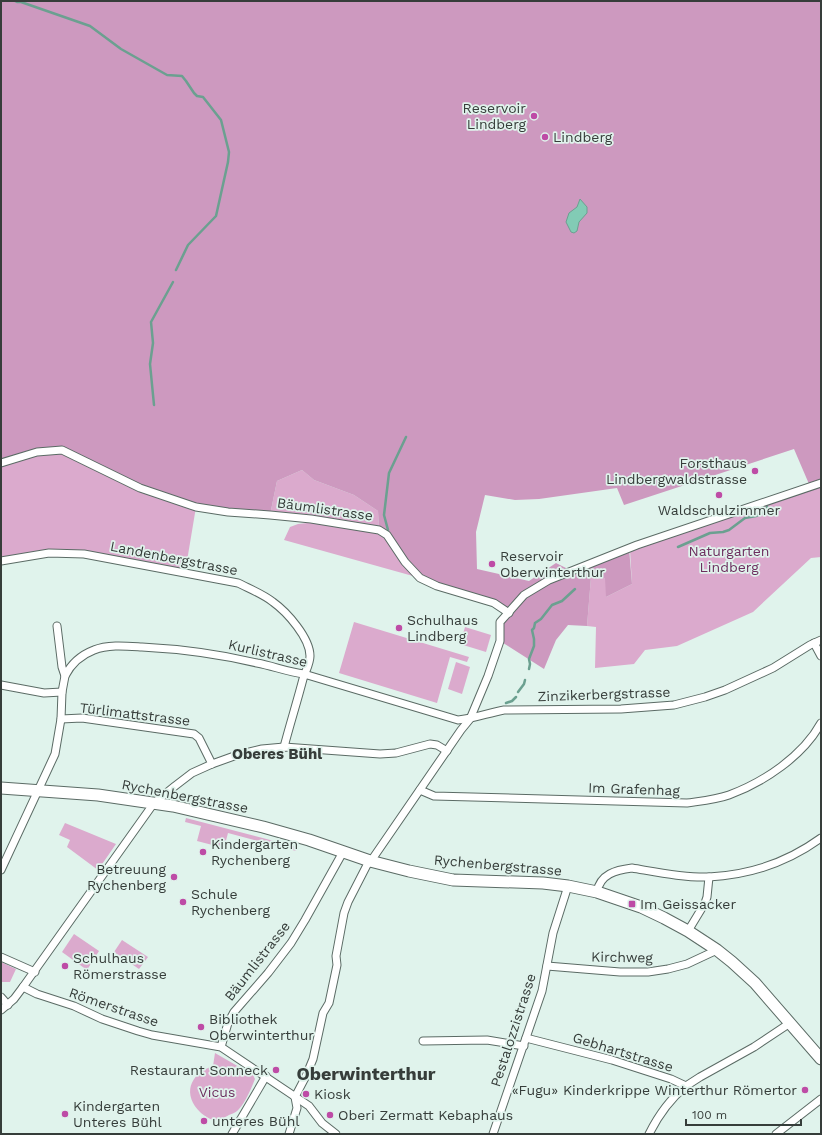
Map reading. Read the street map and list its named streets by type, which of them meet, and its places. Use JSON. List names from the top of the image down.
{
  "streets": {
    "street": [
      "Bäumlistrasse",
      "Landenbergstrasse",
      "Kurlistrasse",
      "Zinzikerbergstrasse",
      "Türlimattstrasse",
      "Im Grafenhag",
      "Rychenbergstrasse",
      "Kirchweg",
      "Römerstrasse",
      "Pestalozzistrasse",
      "Gebhartstrasse"
    ]
  },
  "crossings": [
    ["Bäumlistrasse", "Rychenbergstrasse"],
    ["Bäumlistrasse", "Römerstrasse"],
    ["Landenbergstrasse", "Kurlistrasse"],
    ["Kurlistrasse", "Zinzikerbergstrasse"],
    ["Rychenbergstrasse", "Kirchweg"],
    ["Rychenbergstrasse", "Pestalozzistrasse"],
    ["Rychenbergstrasse", "Gebhartstrasse"],
    ["Kirchweg", "Pestalozzistrasse"],
    ["Pestalozzistrasse", "Gebhartstrasse"]
  ],
  "districts": ["Oberes Bühl", "Oberwinterthur"],
  "parks": ["Naturgarten Lindberg", "Vicus"],
  "places": {
    "other": [
      "Reservoir Lindberg",
      "Lindberg",
      "Forsthaus Lindbergwaldstrasse",
      "Waldschulzimmer",
      "Reservoir Oberwinterthur",
      "Schulhaus Lindberg",
      "Kindergarten Rychenberg",
      "Betreuung Rychenberg",
      "Schule Rychenberg",
      "Schulhaus Römerstrasse",
      "Bibliothek Oberwinterthur",
      "Restaurant Sonneck",
      "«Fugu» Kinderkrippe Winterthur Römertor",
      "Kiosk",
      "Kindergarten Unteres Bühl",
      "Oberi Zermatt Kebaphaus",
      "unteres Bühl"
    ],
    "transit": ["Im Geissacker"]
  },
  "scale_bar": "100 m"
}
